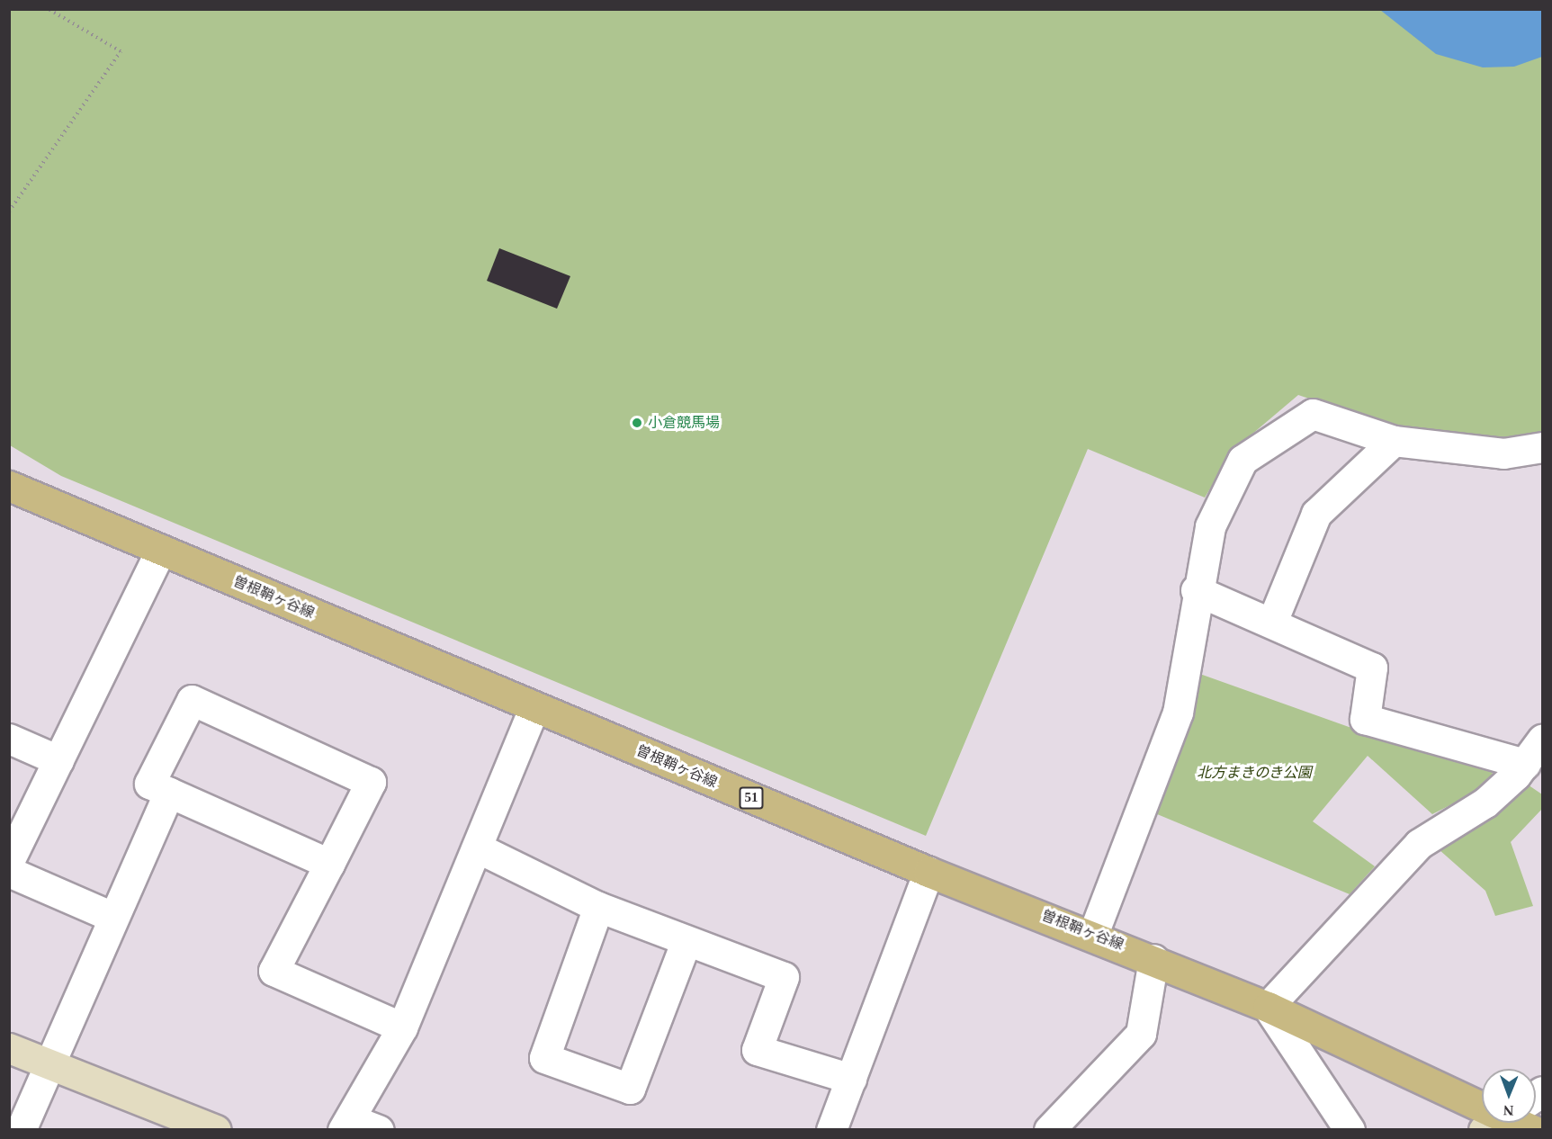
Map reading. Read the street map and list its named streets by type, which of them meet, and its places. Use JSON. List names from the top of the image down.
{
  "streets": {
    "main road": ["曽根鞘ヶ谷線", "51"]
  },
  "parks": ["北方まきのき公園"],
  "places": ["小倉競馬場"],
  "north": "bottom"
}
